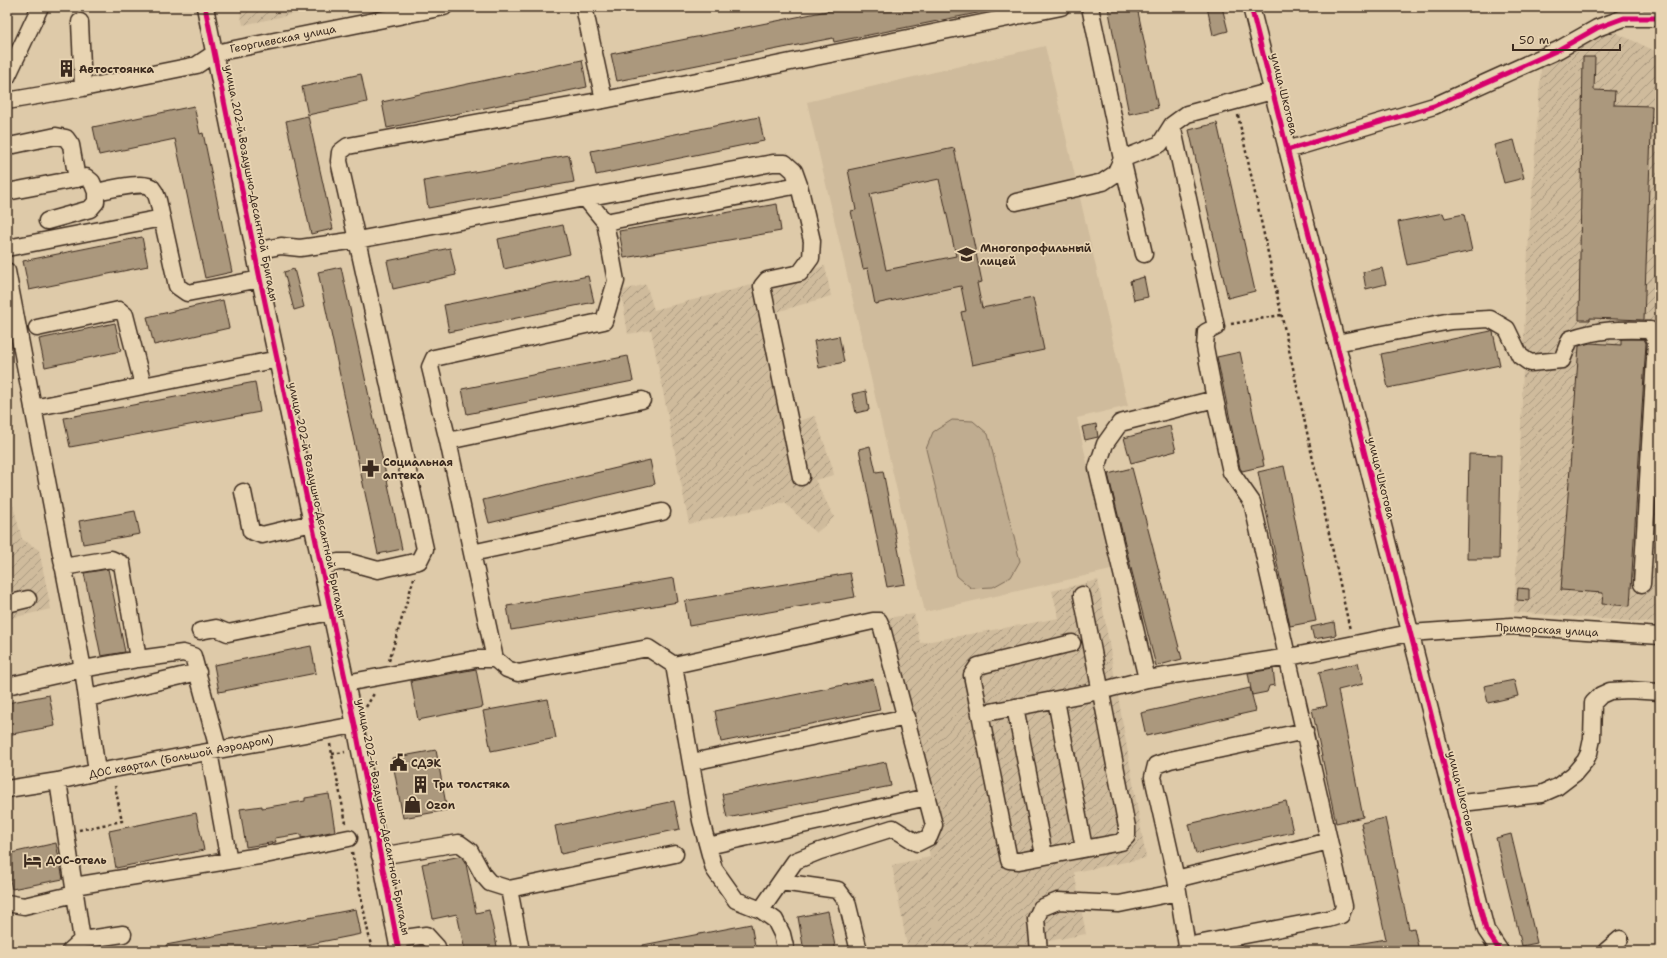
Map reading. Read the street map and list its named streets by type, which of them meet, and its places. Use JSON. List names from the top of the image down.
{
  "streets": {
    "street": [
      "Георгиевская улица",
      "улица Шкотова",
      "улица 202-й Воздушно-Десантной Бригады",
      "Приморская улица",
      "ДОС квартал (Большой Аэродром)"
    ]
  },
  "crossings": [
    ["Георгиевская улица", "улица 202-й Воздушно-Десантной Бригады"],
    ["улица Шкотова", "Приморская улица"],
    ["улица 202-й Воздушно-Десантной Бригады", "ДОС квартал (Большой Аэродром)"]
  ],
  "places": {
    "building": ["Автостоянка", "Три толстяка"],
    "school or university": ["Многопрофильный лицей"],
    "pharmacy": ["Социальная аптека"],
    "public building": ["СДЭК"],
    "shop": ["Ozon"],
    "hotel": ["ДОС-отель"]
  },
  "scale_bar": "50 m"
}
